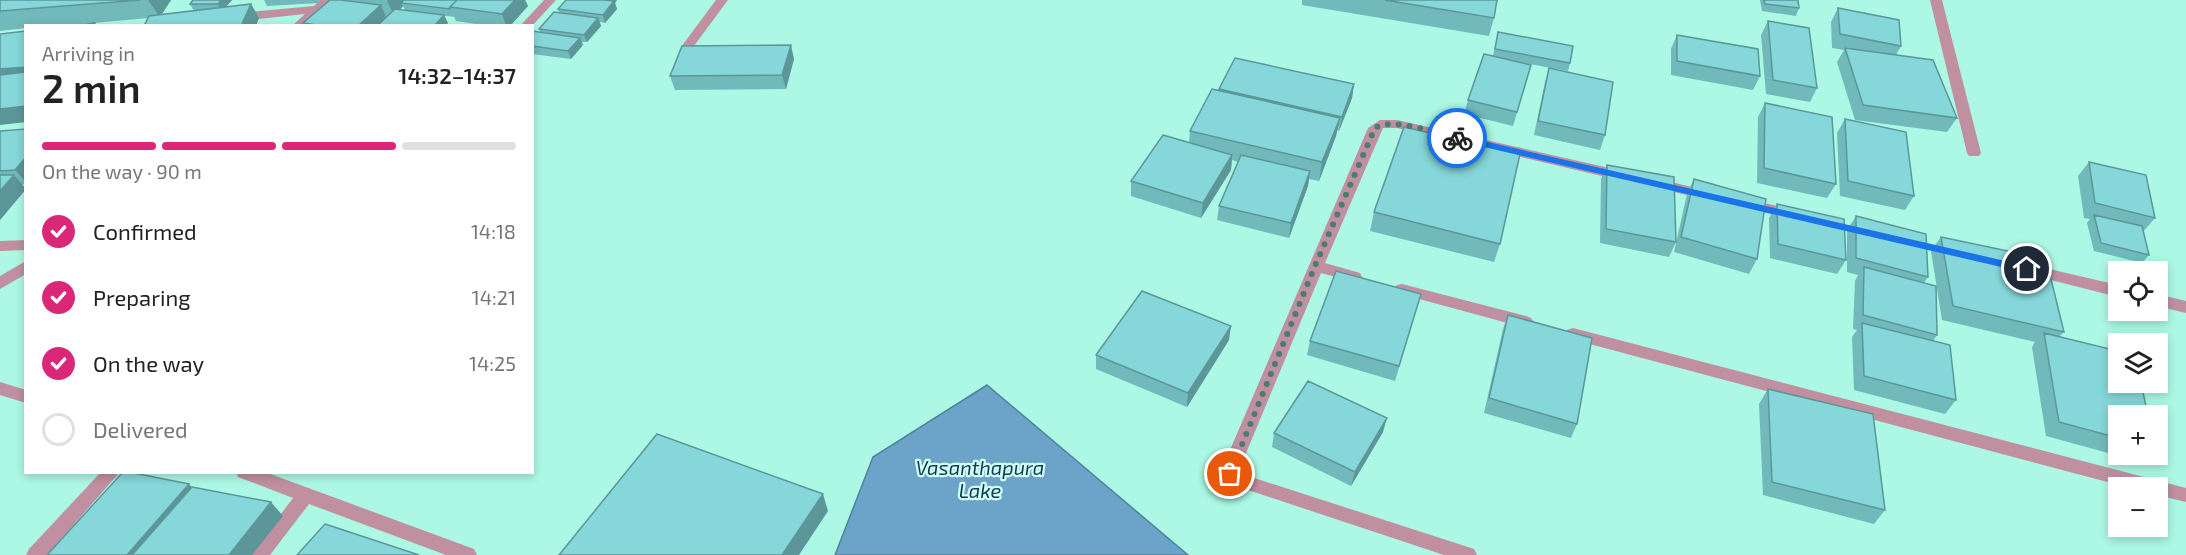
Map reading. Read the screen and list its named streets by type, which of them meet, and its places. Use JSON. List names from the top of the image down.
{
  "water": ["Vasanthapura Lake"],
  "page": {
    "heading": ["2 min", "Arriving in", "14:32–14:37"],
    "bar": "On the way · 90 m",
    "list": [
      ["Confirmed", "14:18"],
      ["Preparing", "14:21"],
      ["On the way", "14:25"],
      "Delivered"
    ],
    "map_buttons": ["+", "−"]
  }
}
